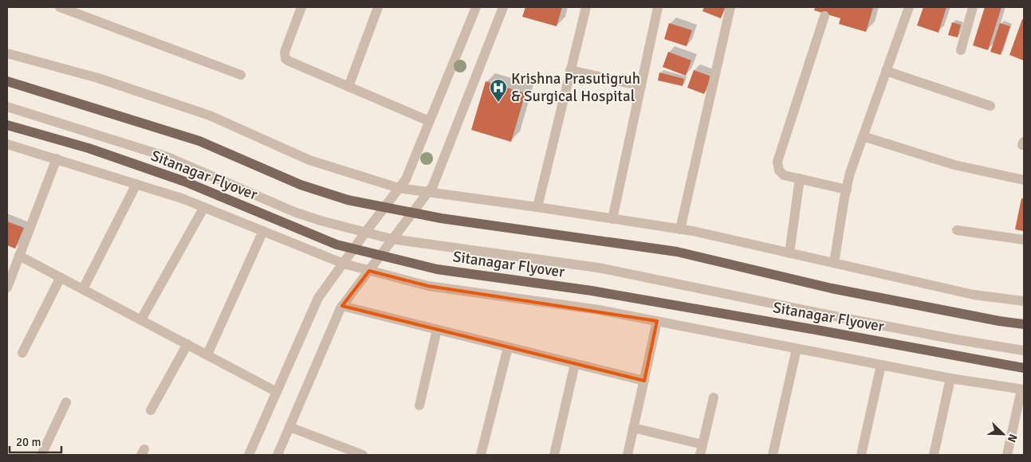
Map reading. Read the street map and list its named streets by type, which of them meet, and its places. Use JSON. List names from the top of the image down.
{
  "streets": {
    "main road": ["Sitanagar Flyover"]
  },
  "places": {
    "hospital": ["Krishna Prasutigruh & Surgical Hospital"]
  },
  "scale_bar": "20 m",
  "north": "bottom right"
}
